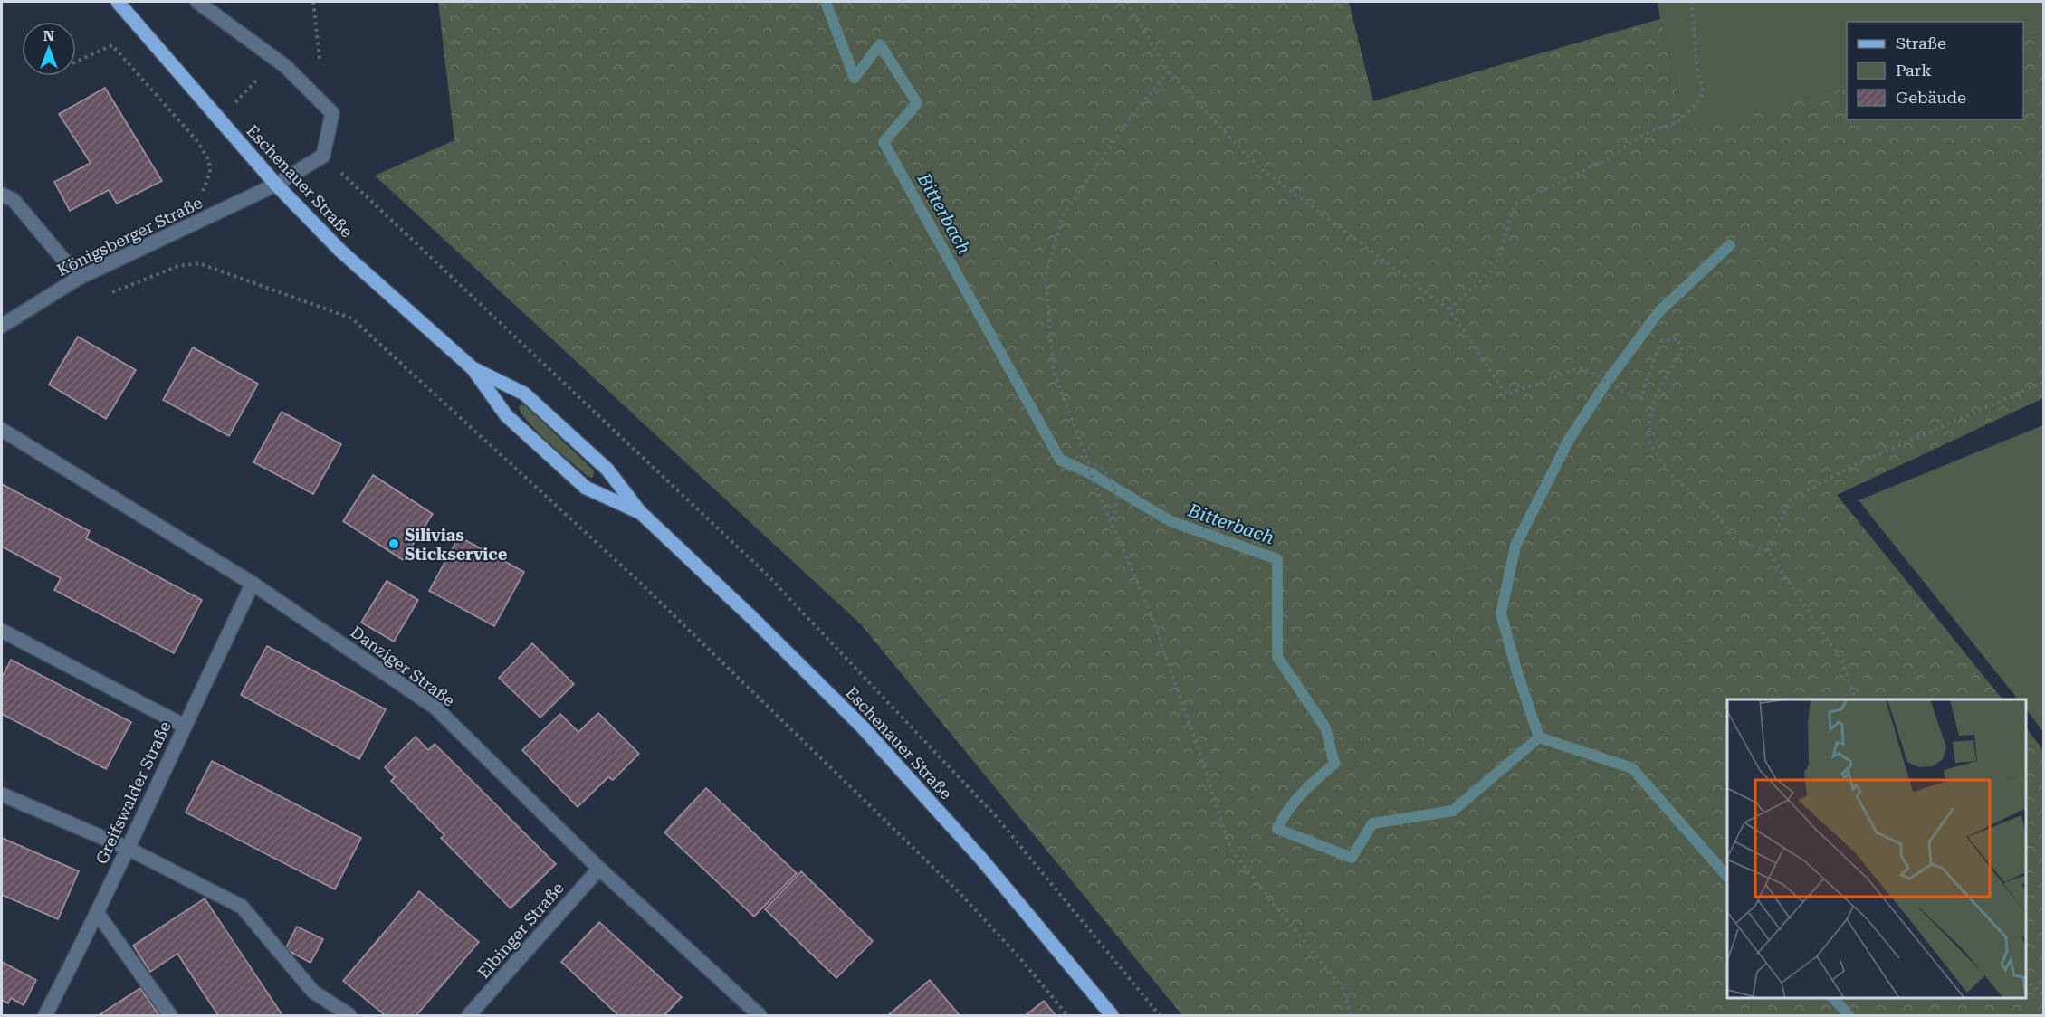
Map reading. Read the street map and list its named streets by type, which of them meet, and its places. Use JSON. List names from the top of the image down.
{
  "streets": {
    "main road": ["Eschenauer Straße"],
    "street": [
      "Königsberger Straße",
      "Danziger Straße",
      "Greifswalder Straße",
      "Elbinger Straße"
    ]
  },
  "crossings": [
    ["Eschenauer Straße", "Königsberger Straße"],
    ["Danziger Straße", "Greifswalder Straße"],
    ["Danziger Straße", "Elbinger Straße"]
  ],
  "water": ["Bitterbach"],
  "places": ["Silivias Stickservice"],
  "legend": ["Straße", "Park", "Gebäude"],
  "north": "top"
}
